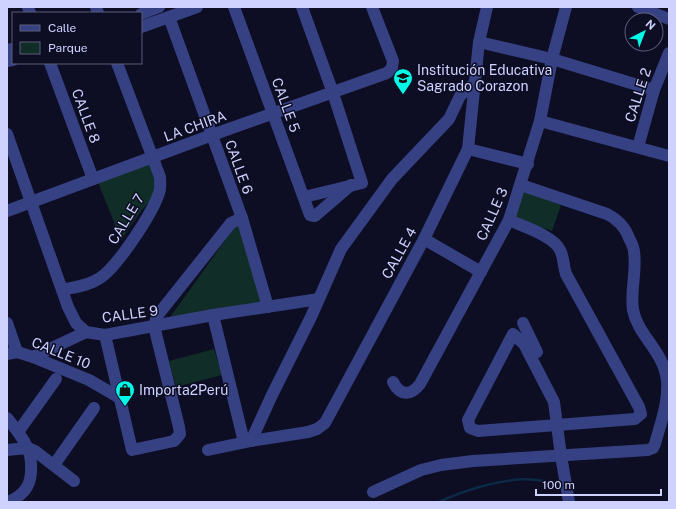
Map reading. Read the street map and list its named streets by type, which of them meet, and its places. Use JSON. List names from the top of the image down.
{
  "streets": {
    "street": [
      "CALLE 2",
      "CALLE 5",
      "CALLE 8",
      "LA CHIRA",
      "CALLE 6",
      "CALLE 3",
      "CALLE 7",
      "CALLE 4",
      "CALLE 9",
      "CALLE 10"
    ]
  },
  "crossings": [
    ["CALLE 5", "LA CHIRA"],
    ["CALLE 8", "LA CHIRA"],
    ["LA CHIRA", "CALLE 6"],
    ["LA CHIRA", "CALLE 7"],
    ["LA CHIRA", "CALLE 9"],
    ["CALLE 6", "CALLE 9"],
    ["CALLE 7", "CALLE 9"]
  ],
  "places": {
    "school or university": ["Institución Educativa Sagrado Corazon"],
    "shop": ["Importa2Perú"]
  },
  "legend": ["Calle", "Parque"],
  "scale_bar": "100 m",
  "north": "top right"
}
